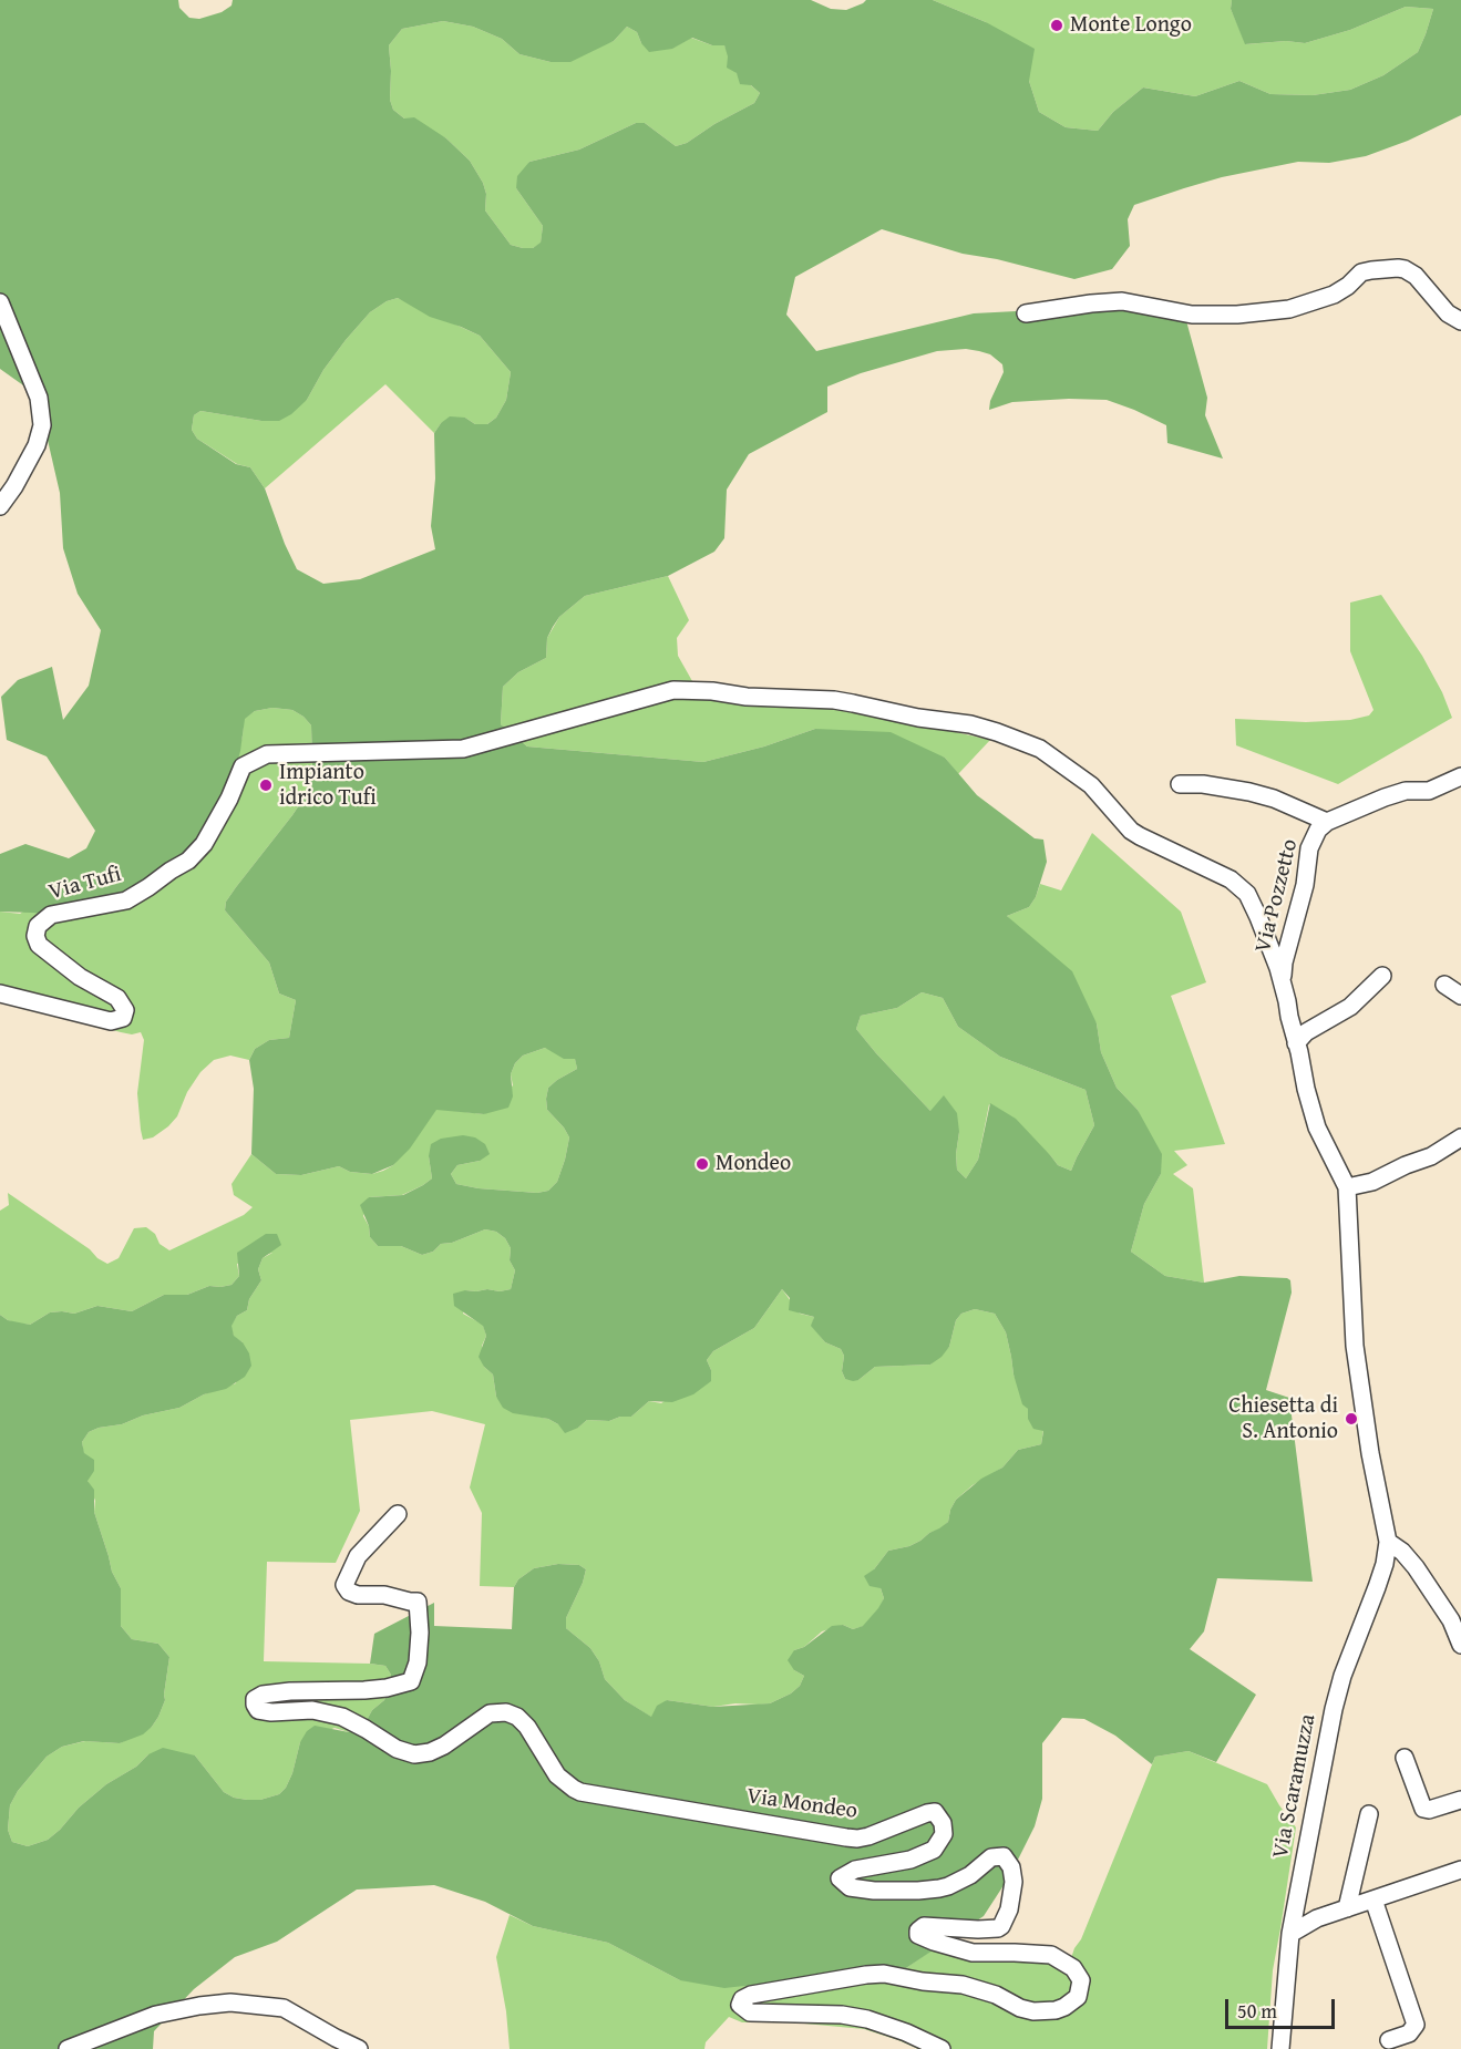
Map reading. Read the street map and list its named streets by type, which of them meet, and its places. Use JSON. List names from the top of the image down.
{
  "streets": {
    "street": [
      "Via Tufi",
      "Via Pozzetto",
      "Via Scaramuzza",
      "Via Mondeo"
    ]
  },
  "crossings": [
    ["Via Tufi", "Via Pozzetto"]
  ],
  "places": [
    "Monte Longo",
    "Impianto idrico Tufi",
    "Mondeo",
    "Chiesetta di S. Antonio"
  ],
  "scale_bar": "50 m"
}
